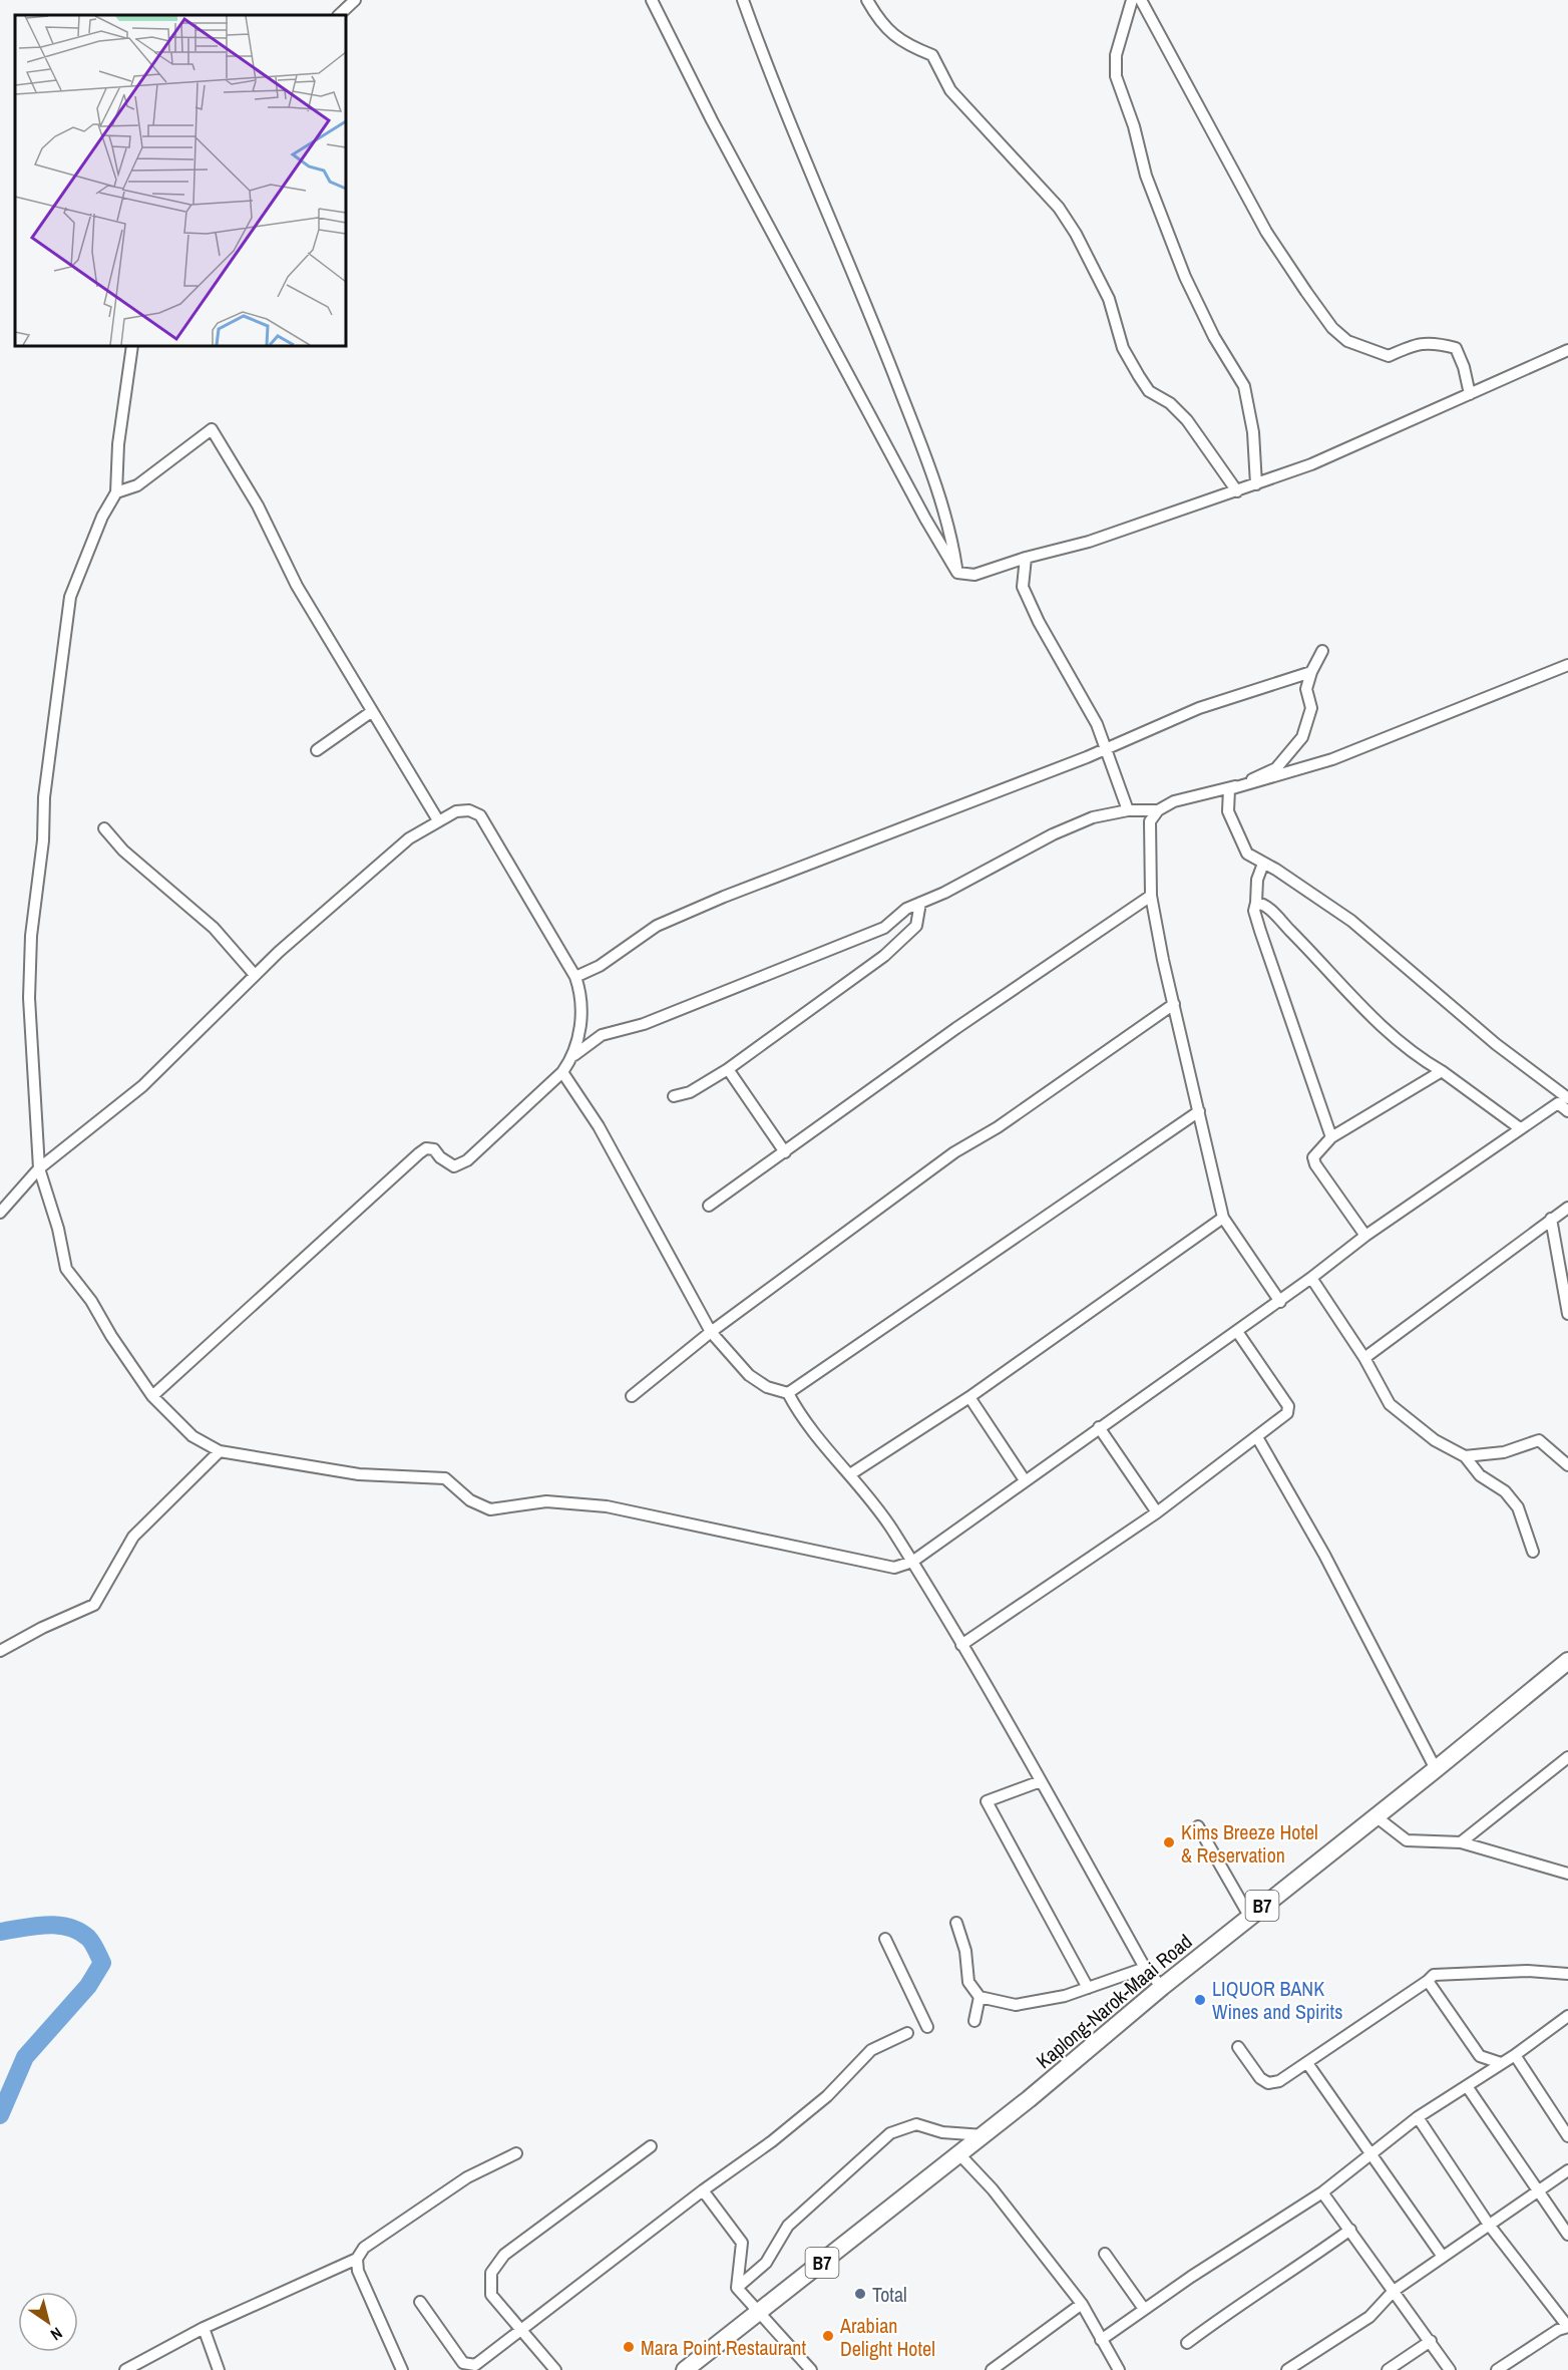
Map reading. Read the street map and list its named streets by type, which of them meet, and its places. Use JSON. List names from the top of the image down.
{
  "streets": {
    "highway": ["B7", "Kaplong-Narok-Maai Road"]
  },
  "places": [
    "Kims Breeze Hotel & Reservation",
    "LIQUOR BANK Wines and Spirits",
    "Total",
    "Arabian Delight Hotel",
    "Mara Point Restaurant"
  ],
  "north": "bottom right"
}
